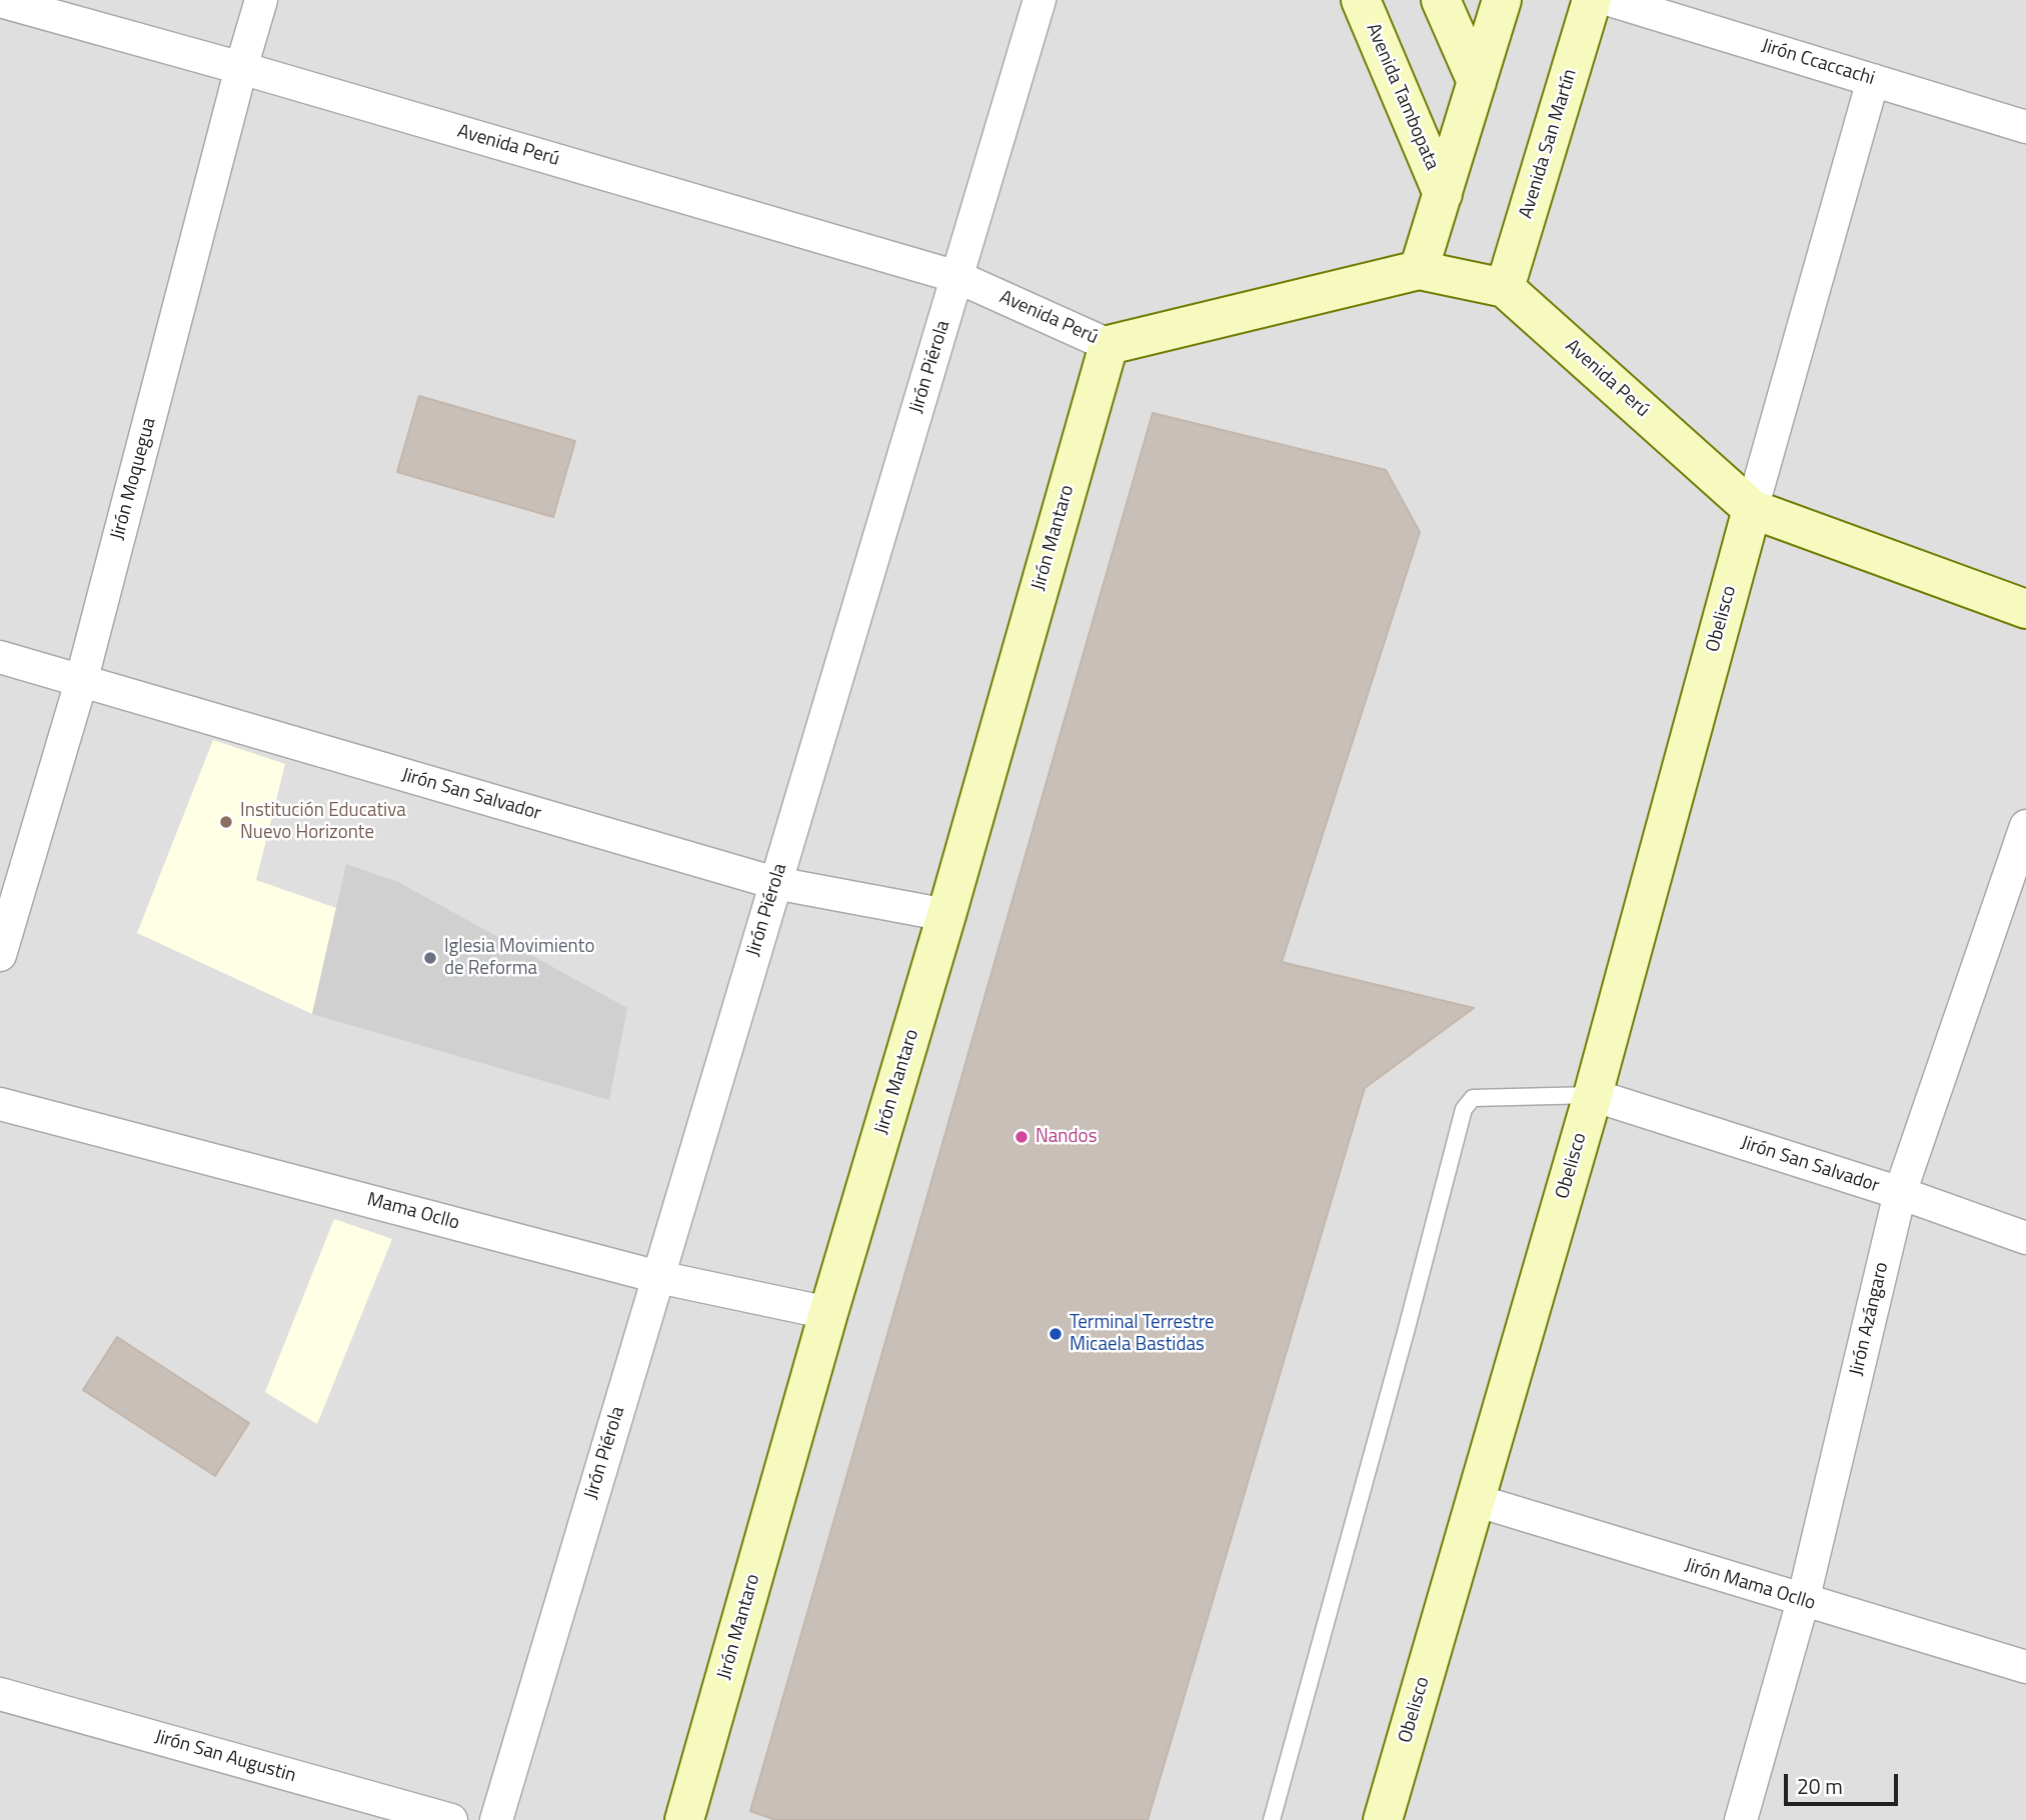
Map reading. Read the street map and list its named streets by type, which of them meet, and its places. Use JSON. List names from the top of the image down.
{
  "streets": {
    "main road": [
      "Avenida Tambopata",
      "Avenida San Martín",
      "Avenida Perú",
      "Jirón Mantaro",
      "Obelisco"
    ],
    "street": [
      "Jirón Ccaccachi",
      "Jirón Piérola",
      "Jirón Moquegua",
      "Jirón San Salvador",
      "Mama Ocllo",
      "Jirón Azángaro",
      "Jirón Mama Ocllo",
      "Jirón San Augustin"
    ]
  },
  "crossings": [
    ["Avenida San Martín", "Avenida Perú"],
    ["Avenida Perú", "Jirón Piérola"],
    ["Avenida Perú", "Jirón Moquegua"],
    ["Avenida Perú", "Jirón Mantaro"],
    ["Avenida Perú", "Obelisco"],
    ["Jirón Piérola", "Jirón San Salvador"],
    ["Jirón Piérola", "Mama Ocllo"],
    ["Jirón Moquegua", "Jirón San Salvador"],
    ["Jirón Mantaro", "Jirón San Salvador"],
    ["Jirón Mantaro", "Mama Ocllo"],
    ["Obelisco", "Jirón San Salvador"],
    ["Obelisco", "Jirón Mama Ocllo"],
    ["Jirón San Salvador", "Jirón Azángaro"],
    ["Jirón Azángaro", "Jirón Mama Ocllo"]
  ],
  "places": [
    "Institución Educativa Nuevo Horizonte",
    "Iglesia Movimiento de Reforma",
    "Nandos",
    "Terminal Terrestre Micaela Bastidas"
  ],
  "scale_bar": "20 m"
}
